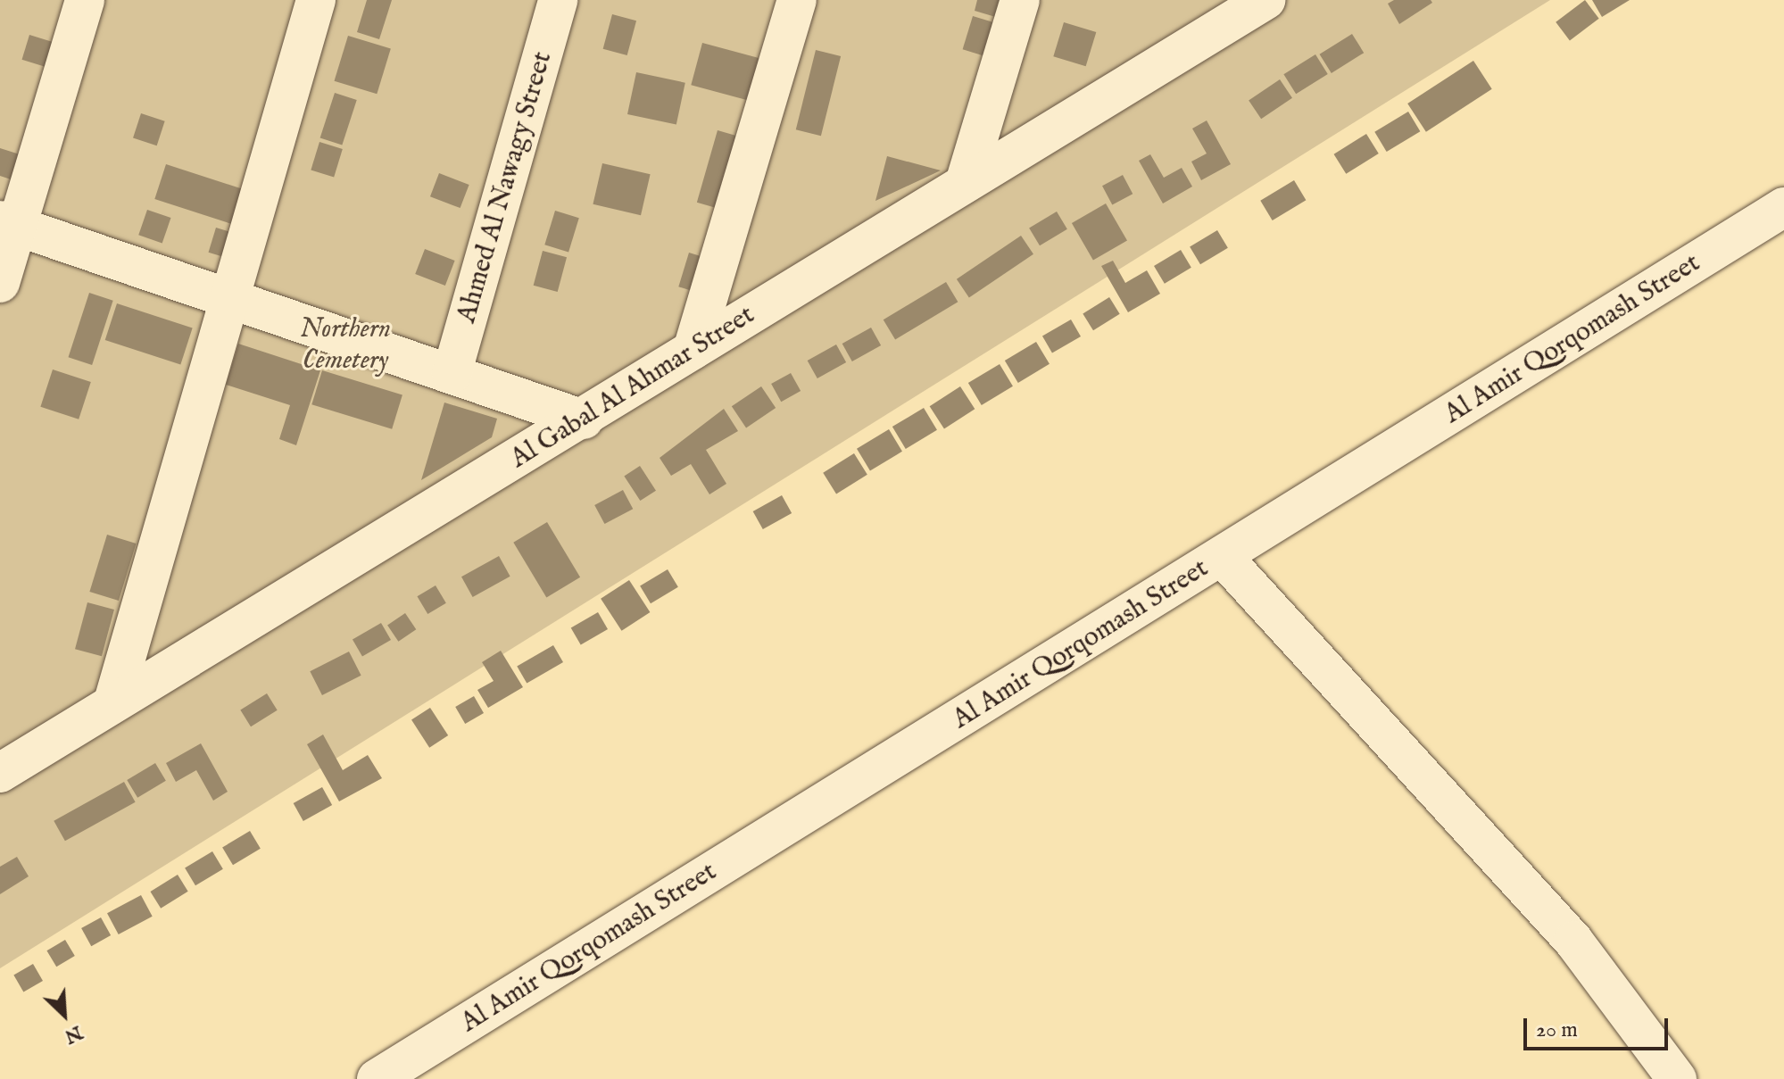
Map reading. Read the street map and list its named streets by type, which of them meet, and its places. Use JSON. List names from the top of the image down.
{
  "streets": {
    "street": ["Ahmed Al Nawagy Street", "Al Amir Qorqomash Street", "Al Gabal Al Ahmar Street"]
  },
  "parks": ["Northern Cemetery"],
  "scale_bar": "20 m",
  "north": "bottom right"
}
